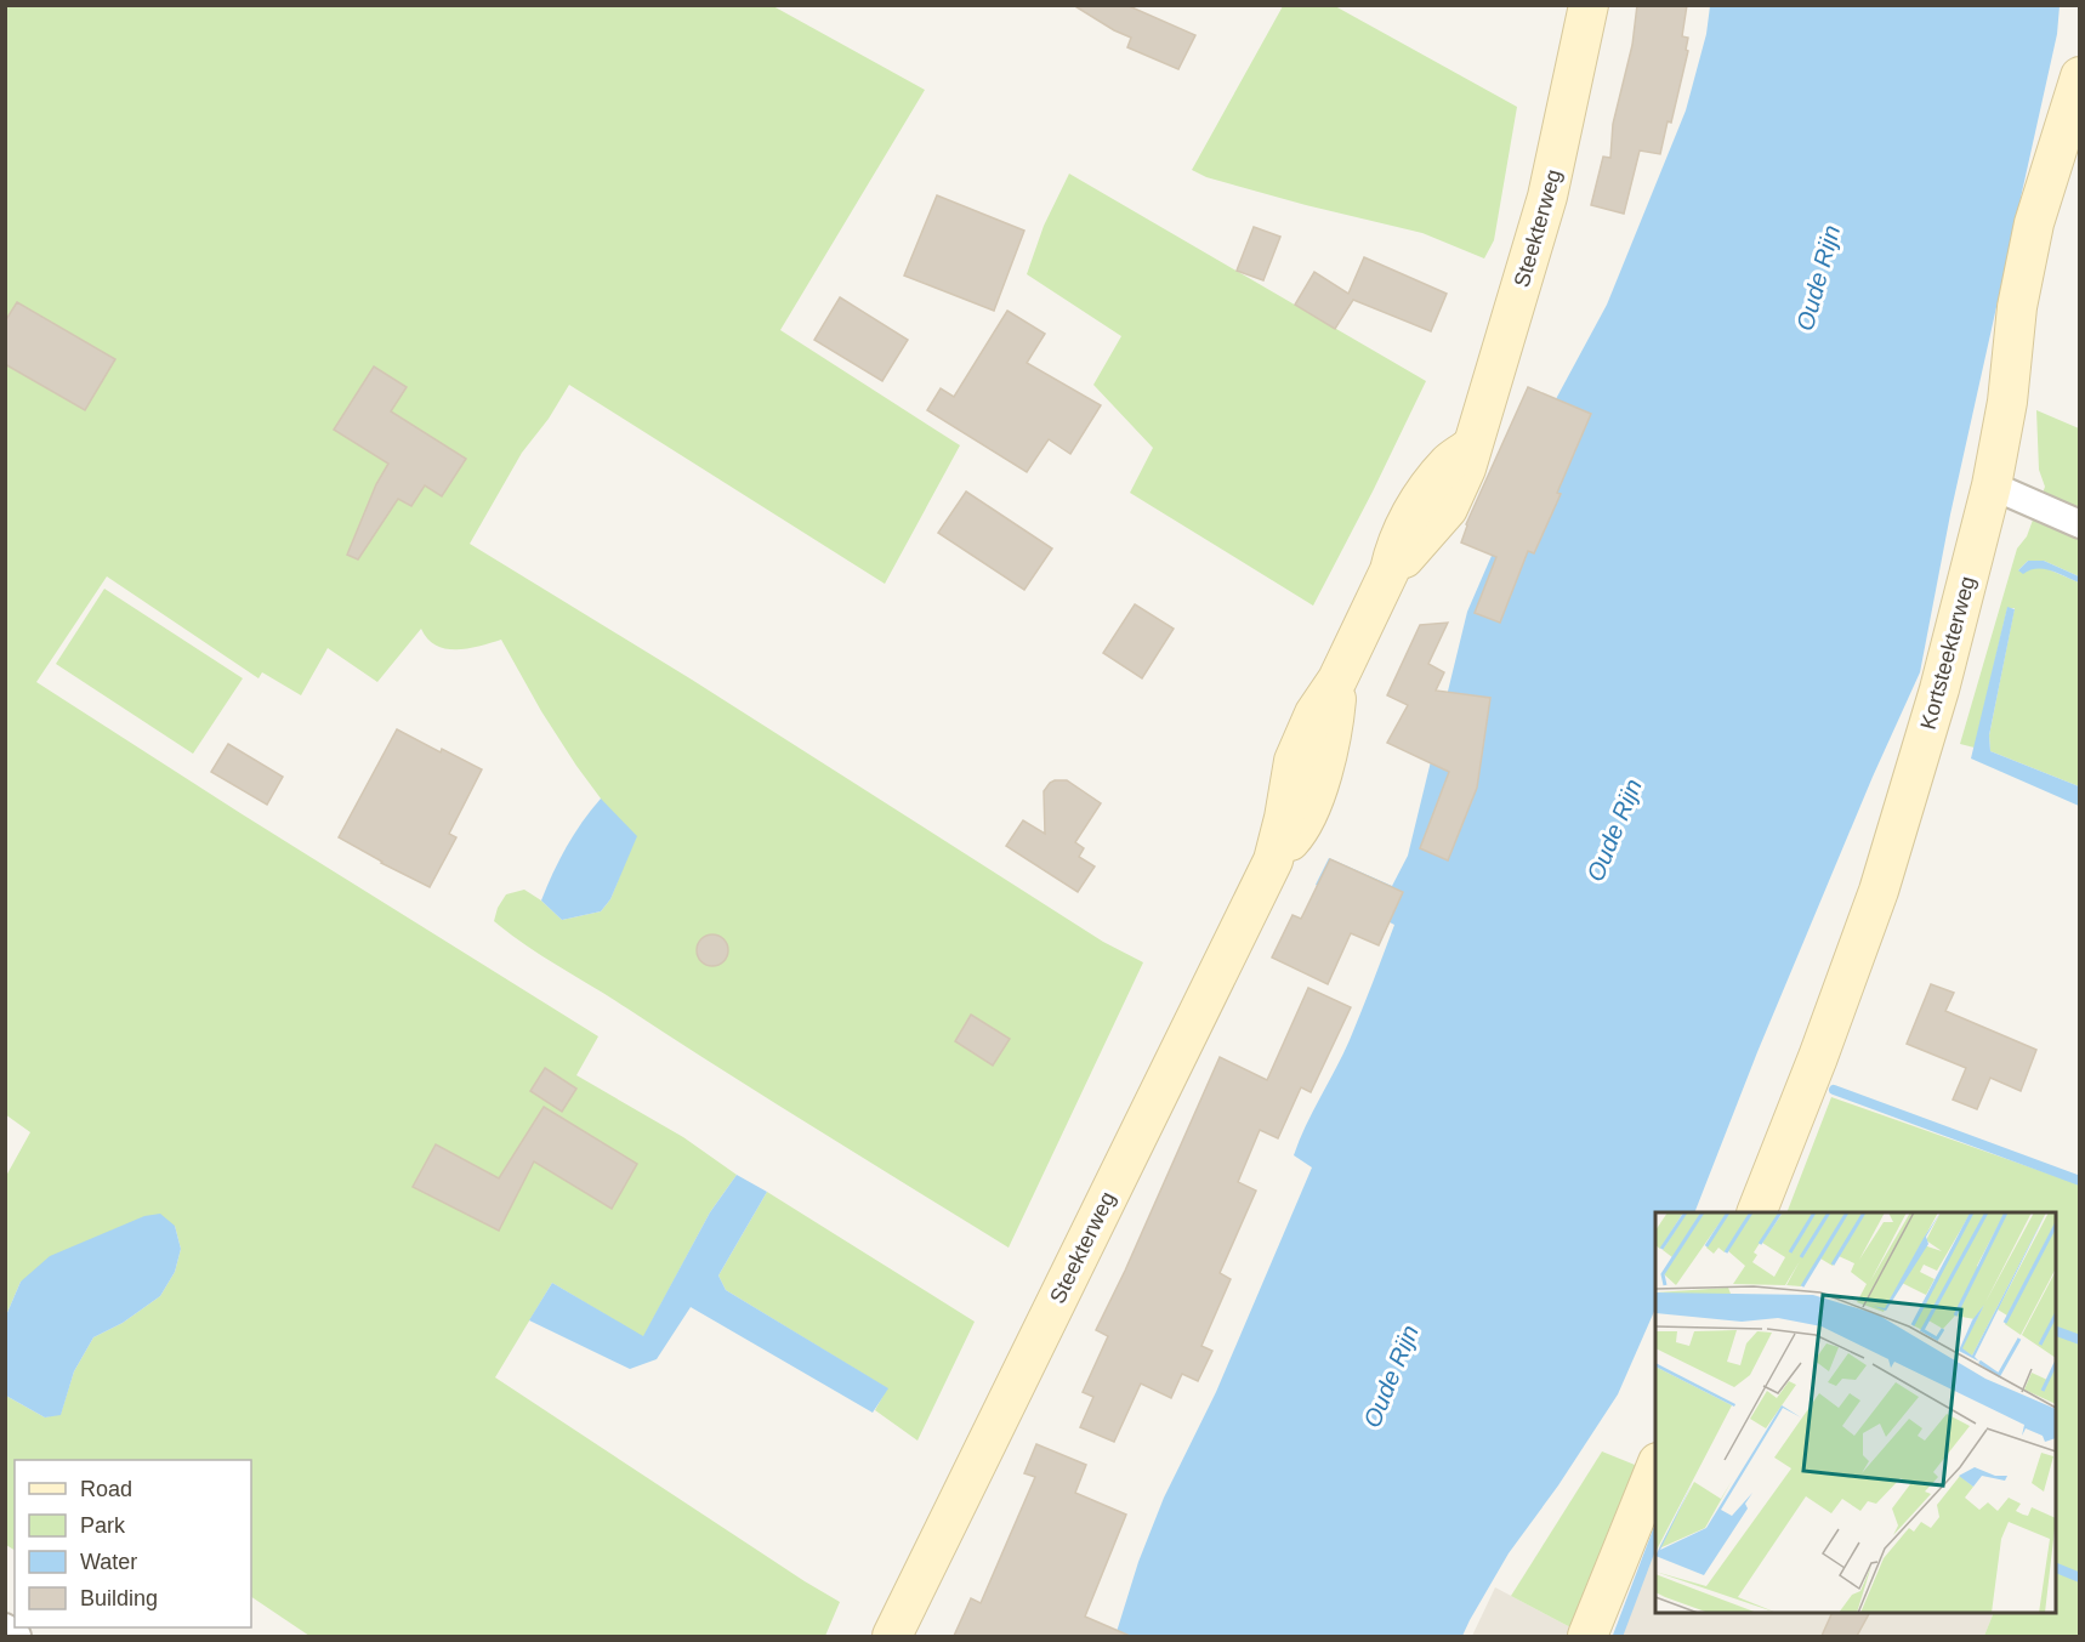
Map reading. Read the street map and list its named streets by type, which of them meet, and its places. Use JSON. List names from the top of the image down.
{
  "streets": {
    "main road": ["Steekterweg", "Kortsteekterweg"]
  },
  "water": ["Oude Rijn"],
  "legend": [
    "Road",
    "Park",
    "Water",
    "Building"
  ]
}
